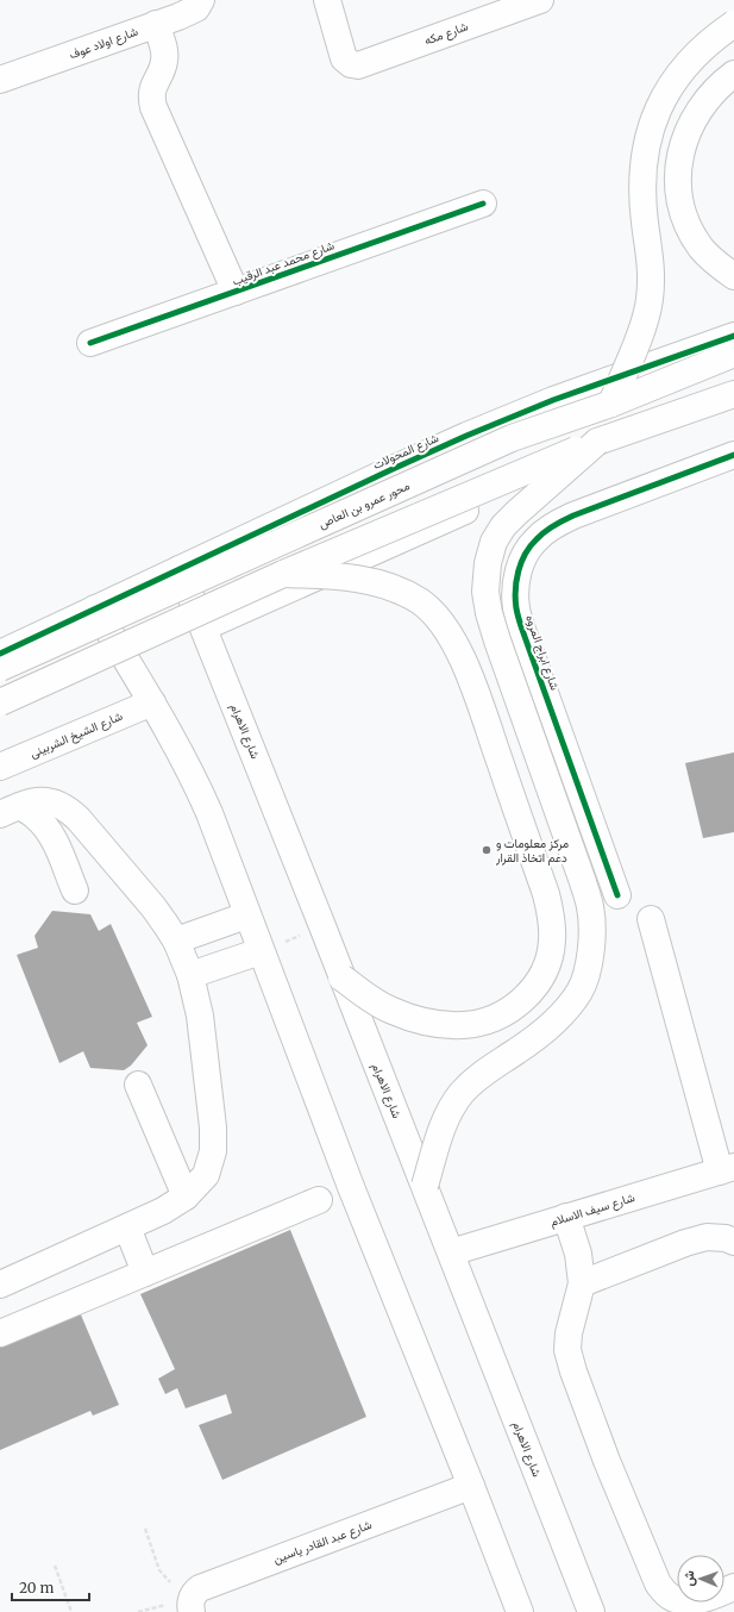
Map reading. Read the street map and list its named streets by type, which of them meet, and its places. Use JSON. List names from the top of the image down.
{
  "streets": {
    "main road": [
      "شارع مكه",
      "شارع اولاد عوف",
      "شارع محمد عبد الرقيب",
      "شارع المحولات",
      "محور عمرو بن العاص",
      "شارع ابراج المروه",
      "شارع الاهرام",
      "شارع الشيخ الشربينى",
      "شارع سيف الاسلام",
      "شارع عبد القادر ياسين"
    ]
  },
  "crossings": [
    ["شارع المحولات", "شارع الاهرام"],
    ["شارع الاهرام", "شارع سيف الاسلام"]
  ],
  "places": ["مركز معلومات و دعم اتخاذ القرار"],
  "scale_bar": "20 m",
  "north": "left"
}
